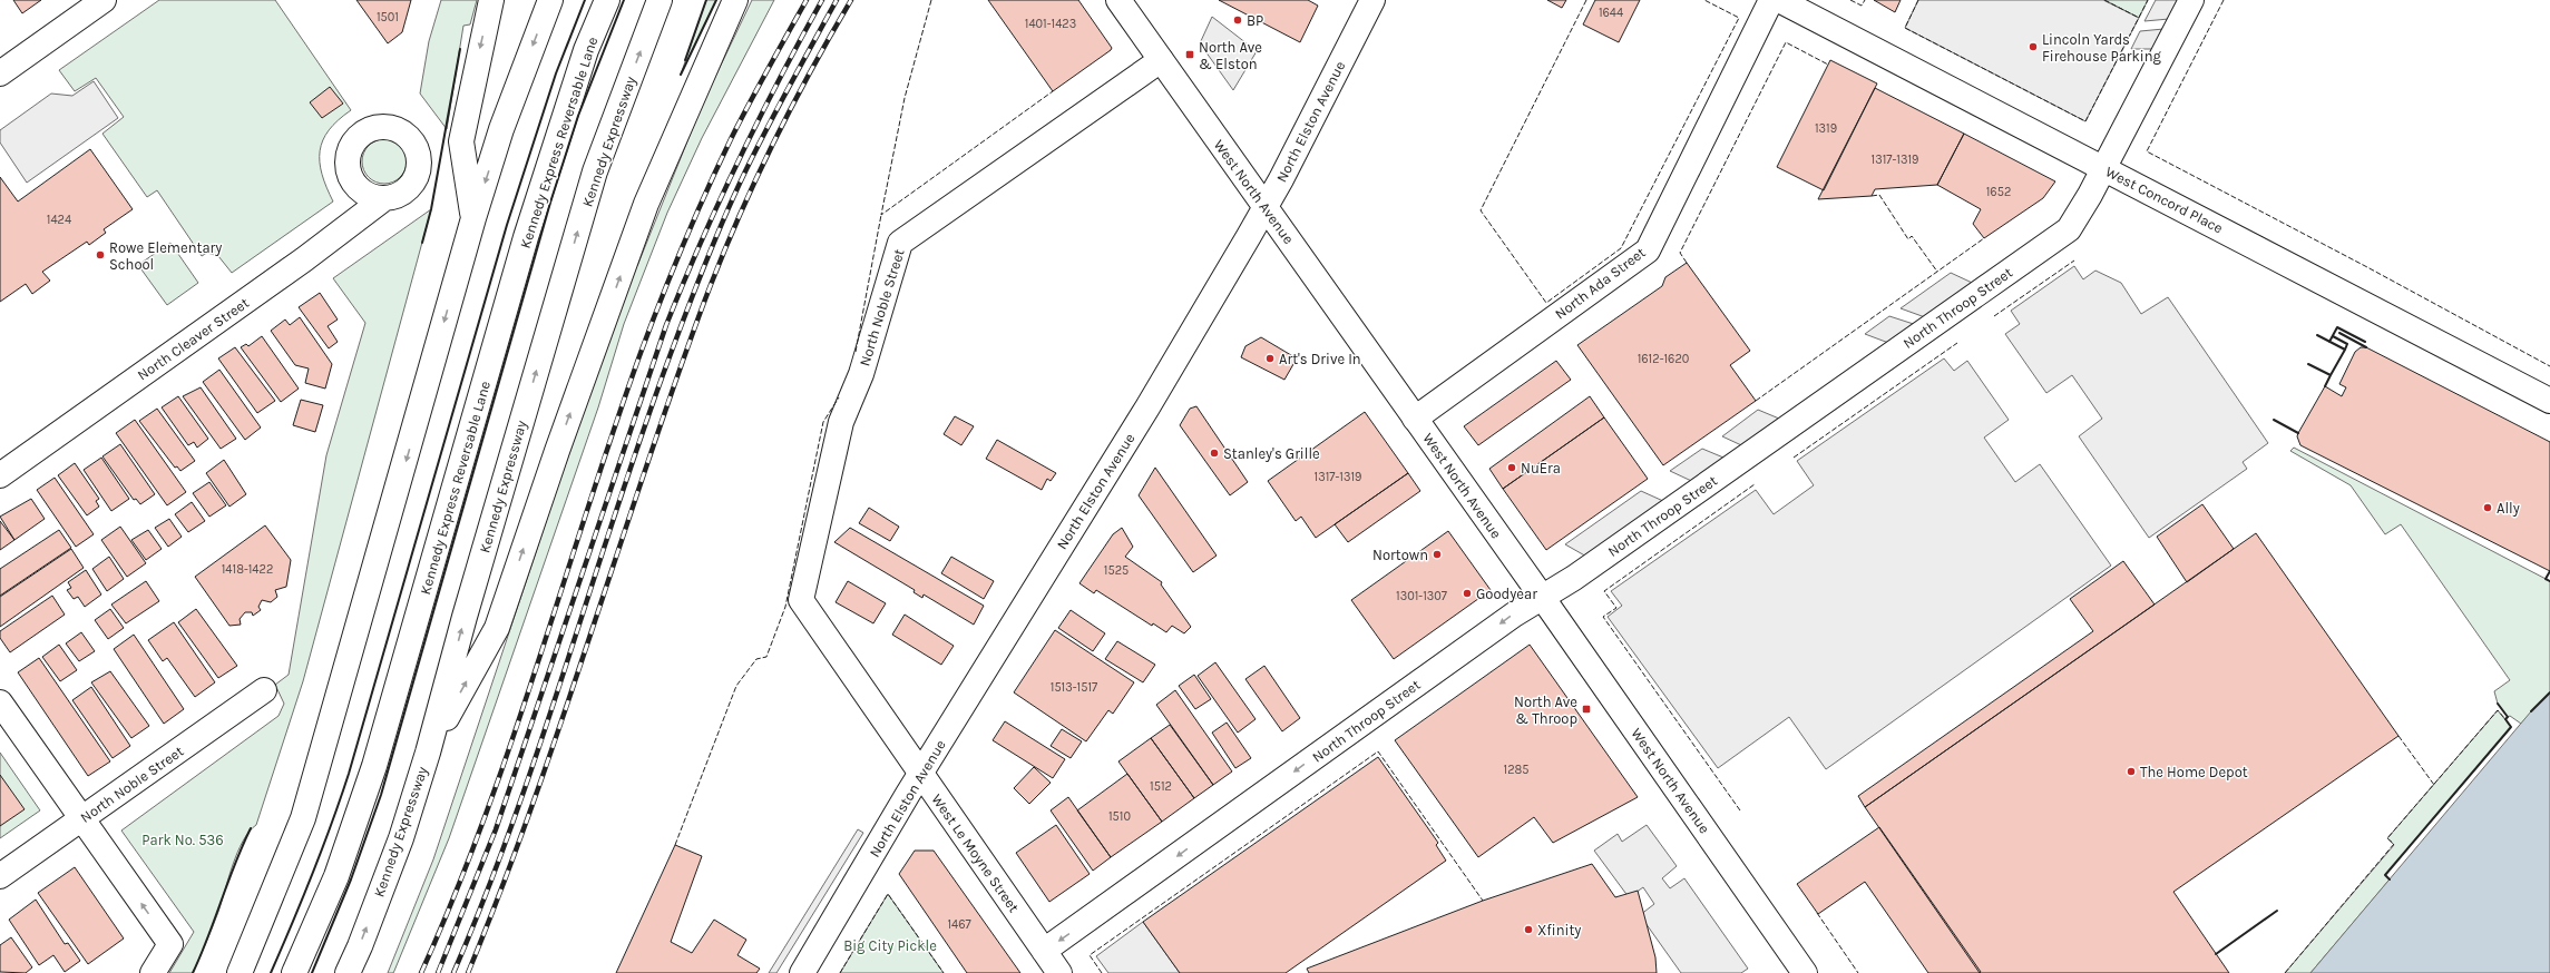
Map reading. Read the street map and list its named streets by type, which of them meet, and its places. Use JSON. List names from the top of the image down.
{
  "streets": {
    "main road": [
      "North Elston Avenue",
      "Kennedy Expressway",
      "Kennedy Express Reversable Lane",
      "West North Avenue",
      "West Concord Place",
      "North Ada Street",
      "North Noble Street",
      "North Throop Street",
      "North Cleaver Street",
      "West Le Moyne Street"
    ]
  },
  "crossings": [
    ["North Elston Avenue", "West North Avenue"],
    ["North Elston Avenue", "West Le Moyne Street"],
    ["West North Avenue", "North Ada Street"],
    ["West North Avenue", "North Noble Street"],
    ["West North Avenue", "North Throop Street"],
    ["West Concord Place", "North Throop Street"],
    ["North Noble Street", "West Le Moyne Street"],
    ["North Throop Street", "West Le Moyne Street"]
  ],
  "one_way": ["North Throop Street"],
  "parks": ["Park No. 536", "Big City Pickle"],
  "places": {
    "other": [
      "BP",
      "Lincoln Yards Firehouse Parking",
      "Rowe Elementary School",
      "Art's Drive In",
      "Stanley's Grille",
      "NuEra",
      "Ally",
      "Nortown",
      "Goodyear",
      "The Home Depot",
      "Xfinity"
    ],
    "transit": ["North Ave & Elston", "North Ave & Throop"]
  },
  "house_numbers": [
    "1644",
    "1501",
    "1401-1423",
    "1319",
    "1317-1319",
    "1652",
    "1424",
    "1612-1620",
    "1317-1319",
    "1418-1422",
    "1525",
    "1301-1307",
    "1513-1517",
    "1285",
    "1512",
    "1510",
    "1467"
  ]
}
